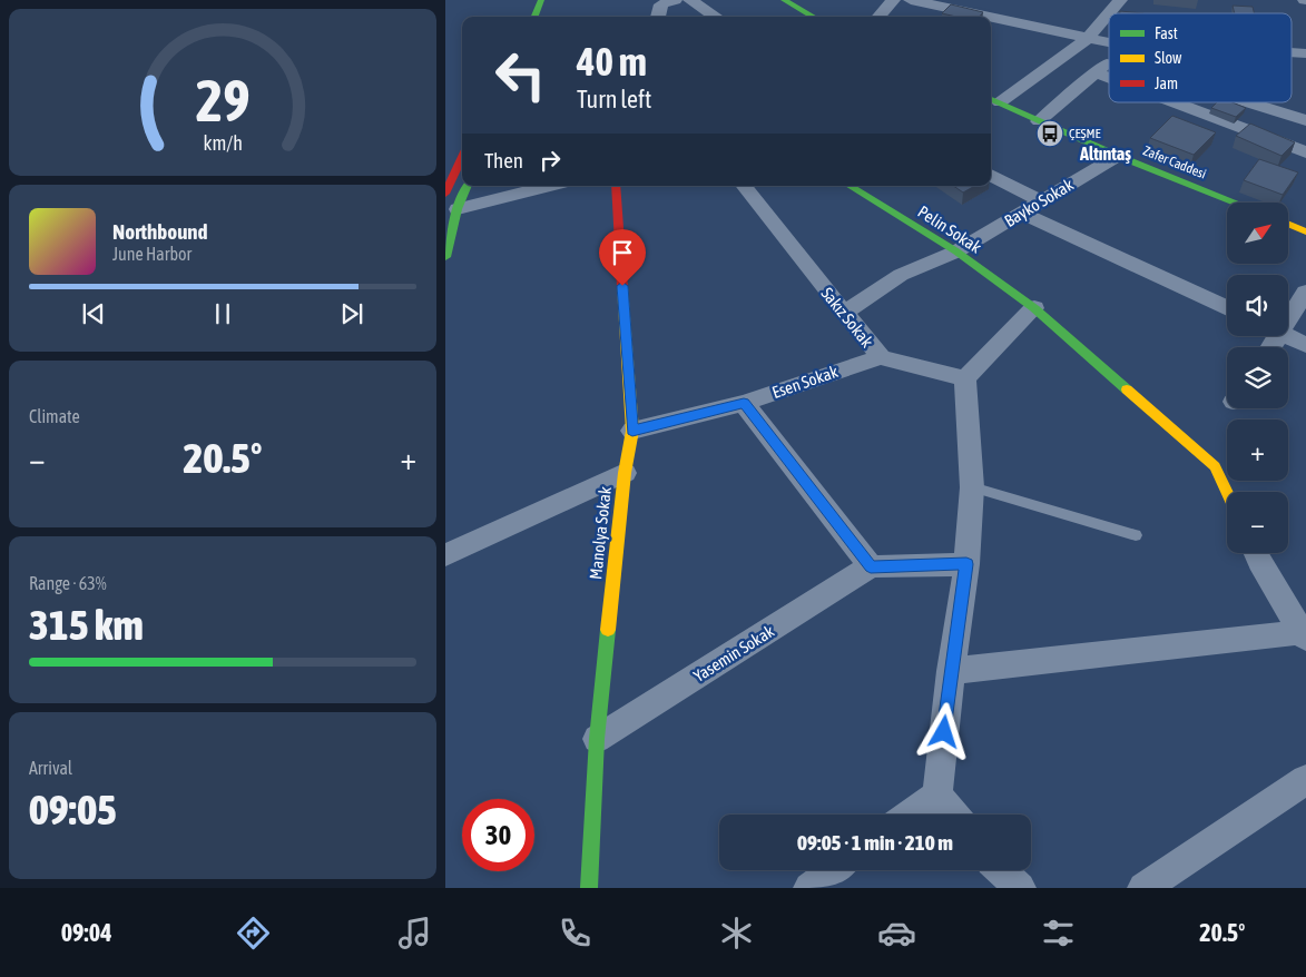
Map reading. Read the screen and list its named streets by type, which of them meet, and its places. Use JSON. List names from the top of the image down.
{
  "streets": {
    "street": [
      "Zafer Caddesi",
      "Bayko Sokak",
      "Pelin Sokak",
      "Sakız Sokak",
      "Esen Sokak",
      "Manolya Sokak",
      "Yasemin Sokak"
    ]
  },
  "crossings": [
    ["Zafer Caddesi", "Bayko Sokak"],
    ["Bayko Sokak", "Pelin Sokak"],
    ["Bayko Sokak", "Sakız Sokak"],
    ["Sakız Sokak", "Esen Sokak"],
    ["Esen Sokak", "Manolya Sokak"],
    ["Manolya Sokak", "Yasemin Sokak"]
  ],
  "districts": ["Altıntaş"],
  "places": {
    "bus stop": ["ÇEŞME"]
  },
  "legend": ["Fast", "Slow", "Jam"],
  "north": "top right",
  "page": {
    "turn": ["40 m", "Turn left"],
    "then": "Then",
    "map_buttons": ["+", "−"],
    "song": ["Northbound", "June Harbor"],
    "tile": [
      "Climate",
      ["Range · 63%", "315 km"],
      ["Arrival", "09:05"]
    ],
    "heat": ["−", "20.5°", "+"],
    "limit": "30",
    "trip": "09:05 · 1 min · 210 m",
    "tabs": ["09:04", "20.5°"],
    "gauge": ["29", "km/h"]
  }
}
